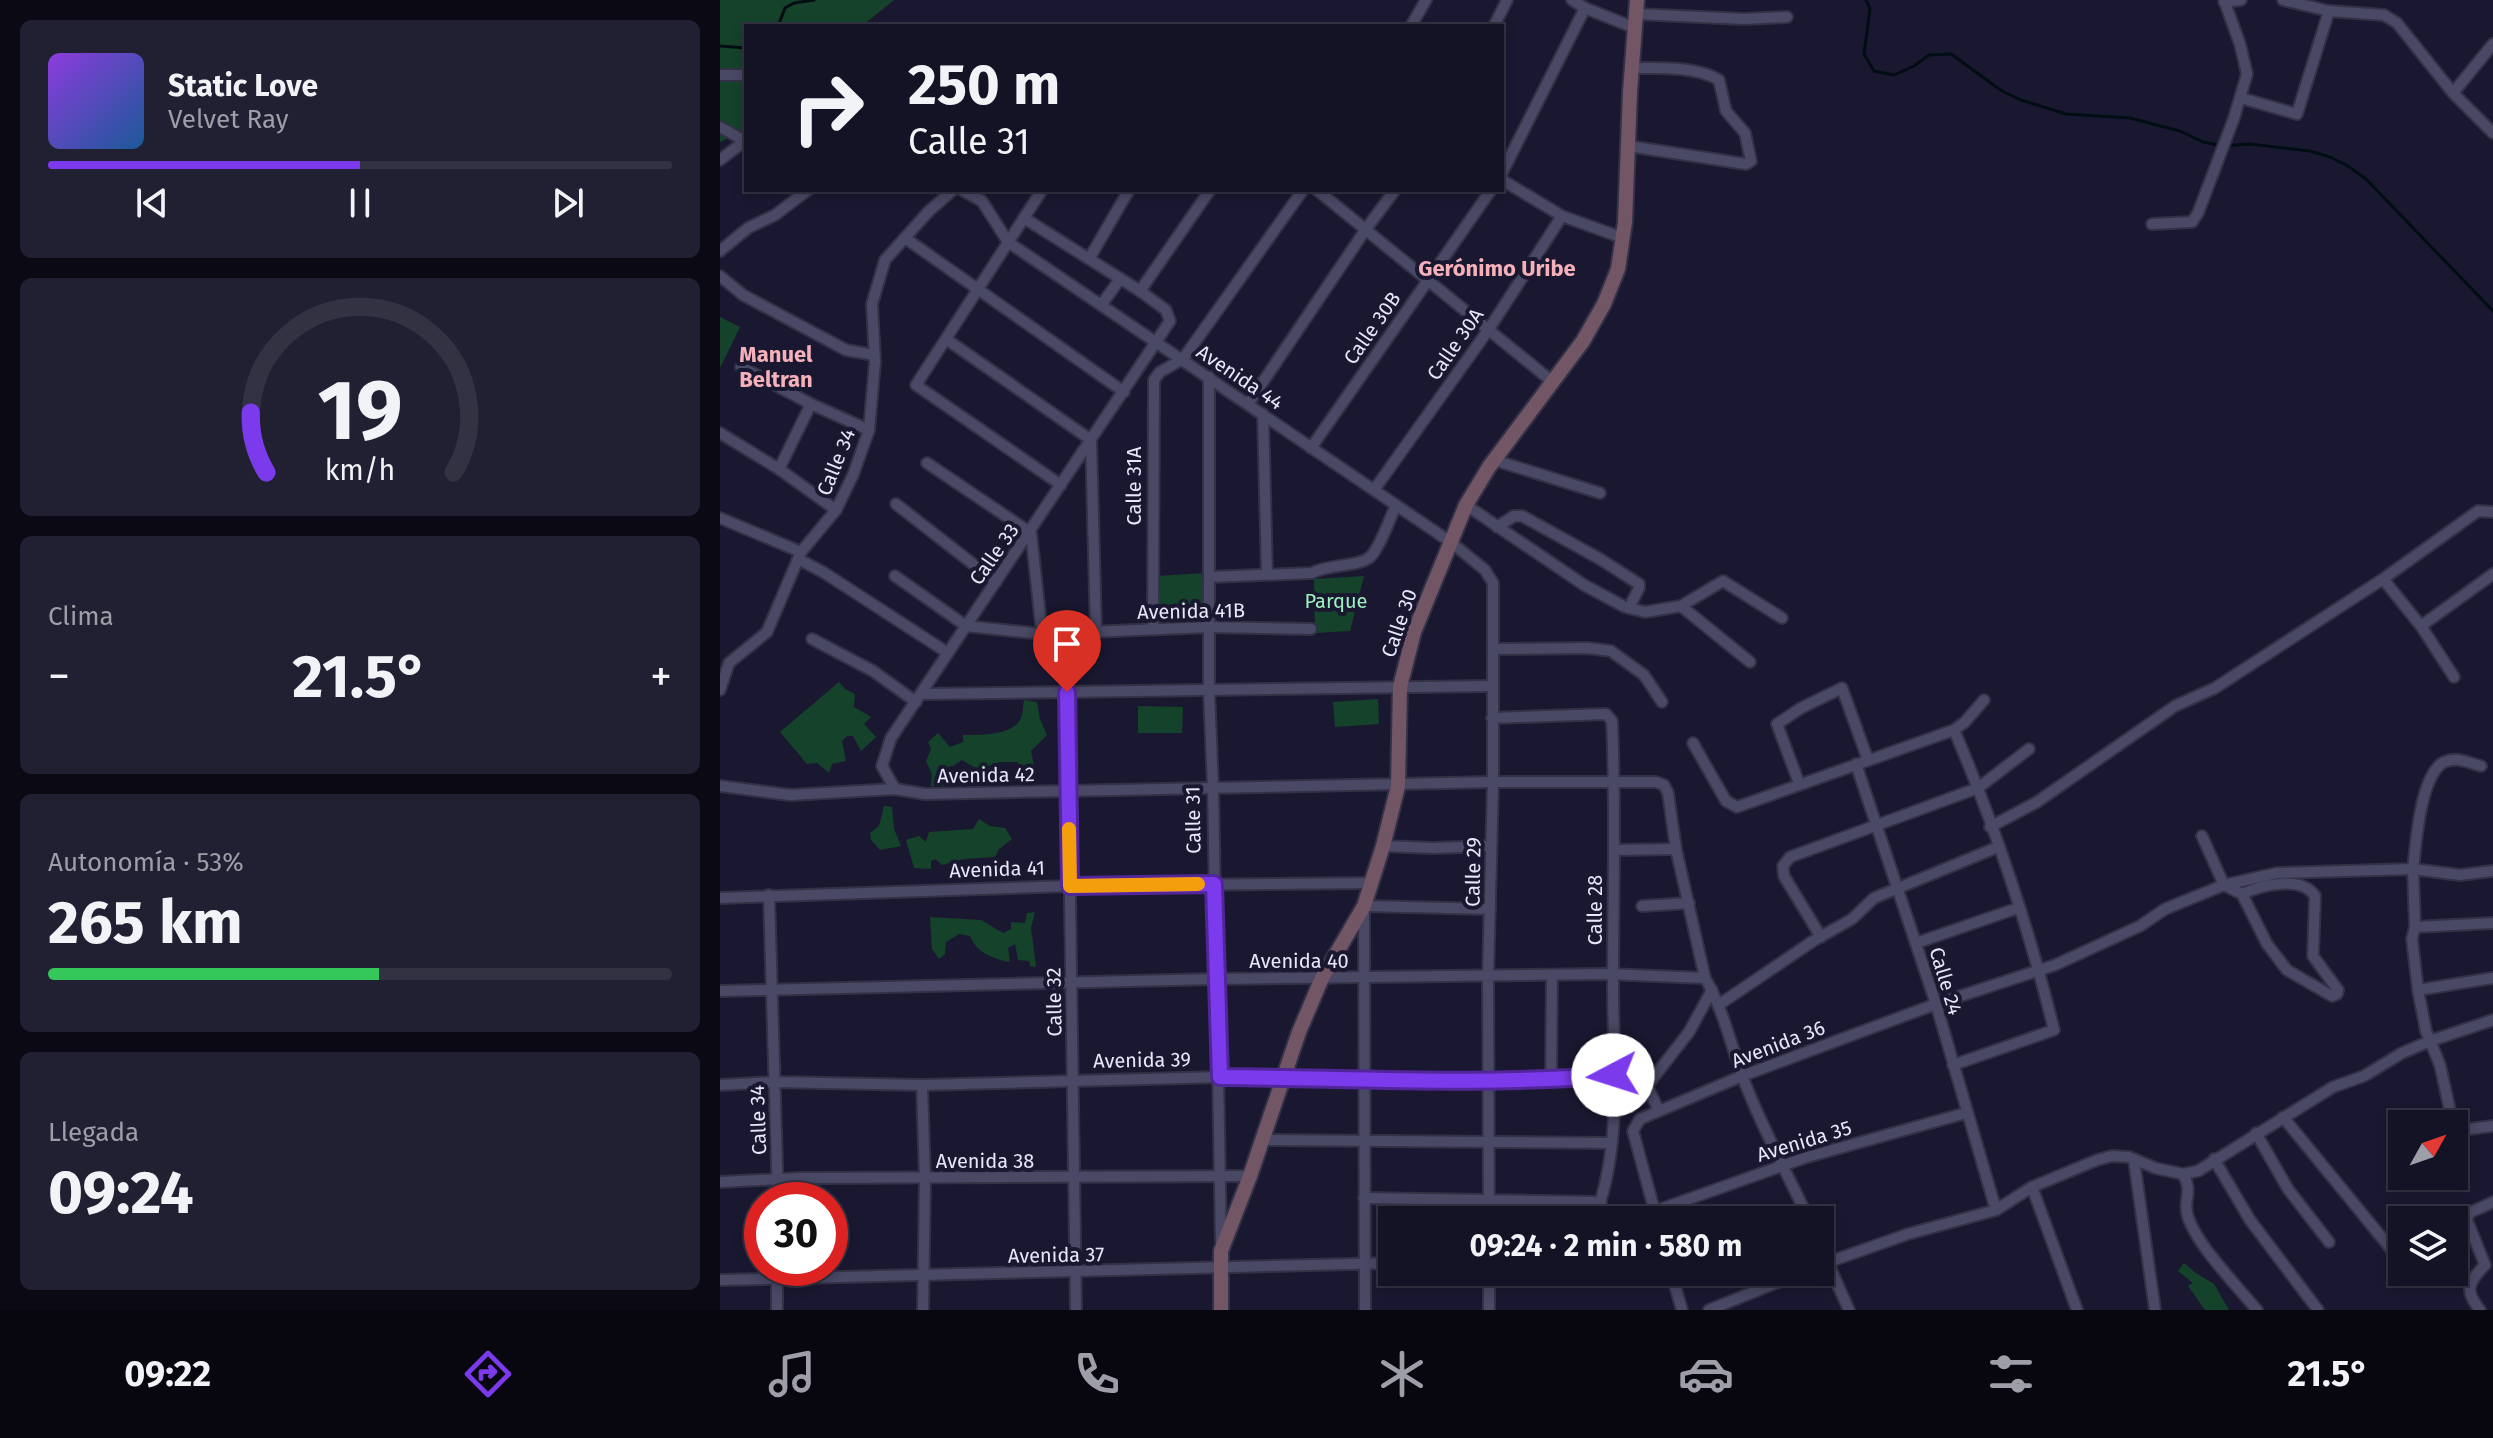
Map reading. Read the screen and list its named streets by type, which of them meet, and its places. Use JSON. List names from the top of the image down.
{
  "streets": {
    "main road": ["Calle 30", "Calle 31"],
    "street": [
      "Calle 30B",
      "Calle 30A",
      "Avenida 44",
      "Calle 34",
      "Calle 31A",
      "Calle 33",
      "Avenida 41B",
      "Avenida 42",
      "Avenida 41",
      "Calle 29",
      "Calle 28",
      "Avenida 40",
      "Calle 24",
      "Calle 32",
      "Avenida 36",
      "Avenida 39",
      "Avenida 35",
      "Avenida 38",
      "Avenida 37"
    ]
  },
  "crossings": [
    ["Calle 30B", "Avenida 44"],
    ["Calle 30A", "Avenida 44"],
    ["Avenida 44", "Calle 31A"],
    ["Avenida 44", "Calle 33"],
    ["Avenida 44", "Calle 30"],
    ["Avenida 44", "Calle 31"],
    ["Avenida 44", "Calle 29"],
    ["Calle 34", "Avenida 41"],
    ["Calle 34", "Avenida 40"],
    ["Calle 34", "Avenida 39"],
    ["Calle 34", "Avenida 38"],
    ["Calle 31A", "Avenida 41B"],
    ["Calle 33", "Avenida 41B"],
    ["Calle 33", "Avenida 42"],
    ["Avenida 41B", "Calle 31"],
    ["Calle 30", "Avenida 42"],
    ["Calle 30", "Calle 31"],
    ["Calle 30", "Avenida 41"],
    ["Calle 30", "Calle 29"],
    ["Calle 30", "Avenida 40"],
    ["Calle 30", "Avenida 39"],
    ["Calle 30", "Avenida 38"],
    ["Calle 30", "Avenida 37"],
    ["Avenida 42", "Calle 31"],
    ["Avenida 42", "Calle 32"],
    ["Calle 31", "Avenida 41"],
    ["Calle 31", "Avenida 40"],
    ["Calle 31", "Avenida 39"],
    ["Calle 31", "Avenida 38"],
    ["Calle 31", "Avenida 37"],
    ["Avenida 41", "Calle 32"],
    ["Calle 29", "Calle 28"],
    ["Calle 29", "Avenida 40"],
    ["Calle 29", "Avenida 39"],
    ["Calle 28", "Avenida 40"],
    ["Calle 28", "Avenida 39"],
    ["Avenida 40", "Calle 32"],
    ["Calle 24", "Avenida 36"],
    ["Calle 24", "Avenida 35"],
    ["Calle 32", "Avenida 39"],
    ["Calle 32", "Avenida 38"],
    ["Calle 32", "Avenida 37"]
  ],
  "districts": ["Gerónimo Uribe", "Manuel Beltran"],
  "parks": ["Parque"],
  "north": "top right",
  "page": {
    "turn": ["250 m", "Calle 31"],
    "song": ["Static Love", "Velvet Ray"],
    "tile": [
      "Clima",
      ["Autonomía · 53%", "265 km"],
      ["Llegada", "09:24"]
    ],
    "heat": ["−", "21.5°", "+"],
    "limit": "30",
    "trip": "09:24 · 2 min · 580 m",
    "tabs": ["09:22", "21.5°"],
    "gauge": ["19", "km/h"]
  }
}
